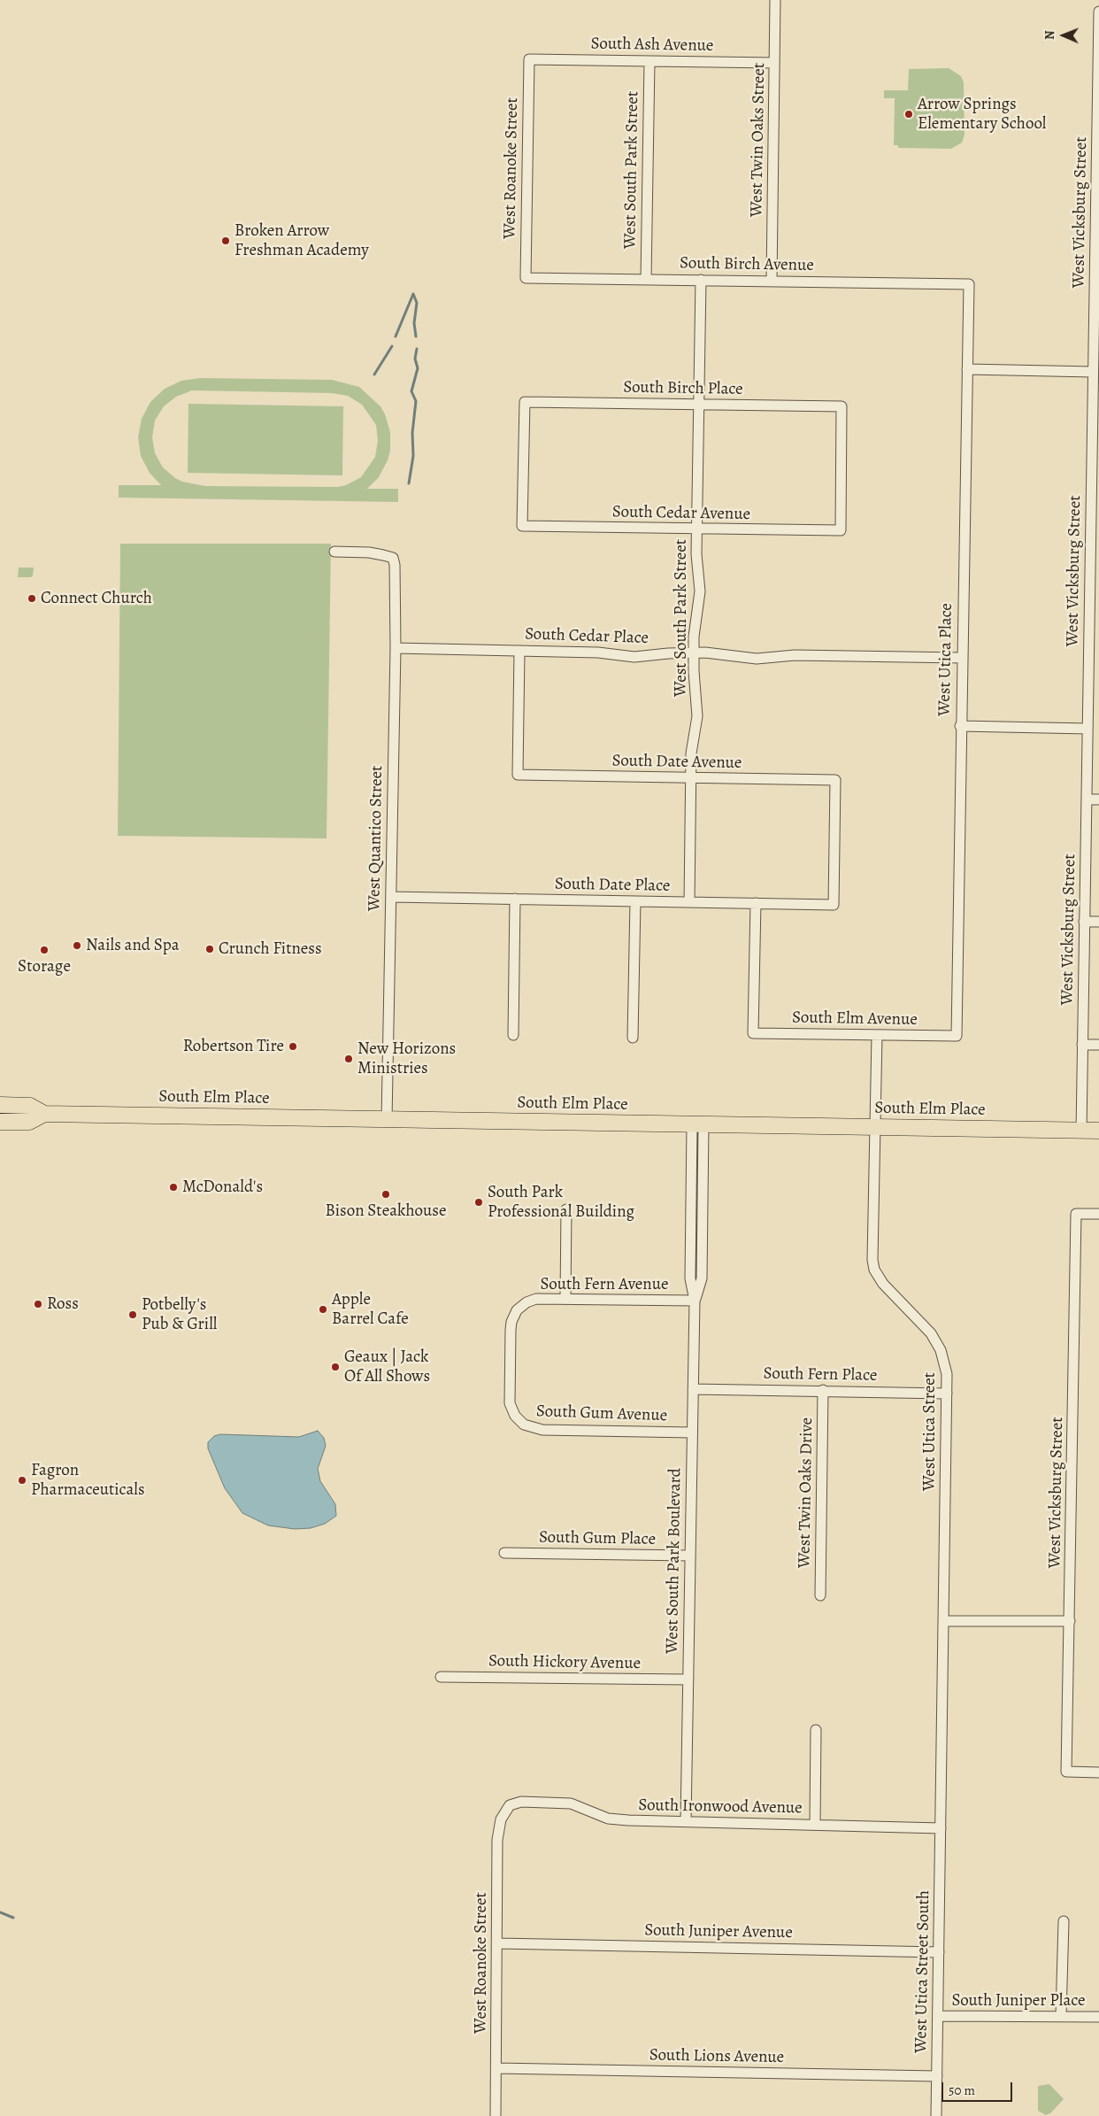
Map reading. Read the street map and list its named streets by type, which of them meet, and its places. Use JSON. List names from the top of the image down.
{
  "streets": {
    "main road": ["South Elm Place"],
    "street": [
      "South Ash Avenue",
      "West Twin Oaks Street",
      "West Roanoke Street",
      "West South Park Street",
      "West Vicksburg Street",
      "South Birch Avenue",
      "South Birch Place",
      "South Cedar Avenue",
      "South Cedar Place",
      "West Utica Place",
      "South Date Avenue",
      "West Quantico Street",
      "South Date Place",
      "South Elm Avenue",
      "South Fern Avenue",
      "South Fern Place",
      "South Gum Avenue",
      "West Utica Street",
      "West Twin Oaks Drive",
      "South Gum Place",
      "West South Park Boulevard",
      "South Hickory Avenue",
      "South Ironwood Avenue",
      "South Juniper Avenue",
      "West Utica Street South",
      "South Juniper Place",
      "South Lions Avenue"
    ]
  },
  "crossings": [
    ["South Ash Avenue", "West Twin Oaks Street"],
    ["South Ash Avenue", "West Roanoke Street"],
    ["South Ash Avenue", "West South Park Street"],
    ["West Twin Oaks Street", "South Birch Avenue"],
    ["West Roanoke Street", "South Birch Avenue"],
    ["West Roanoke Street", "South Ironwood Avenue"],
    ["West Roanoke Street", "South Juniper Avenue"],
    ["West Roanoke Street", "South Lions Avenue"],
    ["West South Park Street", "South Birch Avenue"],
    ["West South Park Street", "South Birch Place"],
    ["West South Park Street", "South Cedar Avenue"],
    ["West South Park Street", "South Cedar Place"],
    ["West South Park Street", "South Date Avenue"],
    ["West South Park Street", "South Date Place"],
    ["West Vicksburg Street", "South Elm Place"],
    ["South Birch Avenue", "West Utica Place"],
    ["South Birch Place", "South Cedar Avenue"],
    ["South Cedar Place", "West Utica Place"],
    ["South Cedar Place", "South Date Avenue"],
    ["South Cedar Place", "West Quantico Street"],
    ["West Utica Place", "South Elm Avenue"],
    ["South Date Avenue", "South Date Place"],
    ["West Quantico Street", "South Date Place"],
    ["West Quantico Street", "South Elm Place"],
    ["South Date Place", "South Elm Avenue"],
    ["South Elm Avenue", "West Utica Street"],
    ["South Elm Place", "West Utica Street"],
    ["South Elm Place", "West South Park Boulevard"],
    ["South Fern Avenue", "South Gum Avenue"],
    ["South Fern Avenue", "West South Park Boulevard"],
    ["South Fern Place", "West Utica Street"],
    ["South Fern Place", "West Twin Oaks Drive"],
    ["South Fern Place", "West South Park Boulevard"],
    ["South Gum Avenue", "West South Park Boulevard"],
    ["West Utica Street", "South Ironwood Avenue"],
    ["West Utica Street", "West Utica Street South"],
    ["South Gum Place", "West South Park Boulevard"],
    ["West South Park Boulevard", "South Hickory Avenue"],
    ["West South Park Boulevard", "South Ironwood Avenue"],
    ["South Ironwood Avenue", "West Utica Street South"],
    ["South Juniper Avenue", "West Utica Street South"],
    ["West Utica Street South", "South Juniper Place"],
    ["West Utica Street South", "South Lions Avenue"]
  ],
  "places": [
    "Arrow Springs Elementary School",
    "Broken Arrow Freshman Academy",
    "Connect Church",
    "Nails and Spa",
    "Crunch Fitness",
    "Storage",
    "Robertson Tire",
    "New Horizons Ministries",
    "McDonald's",
    "Bison Steakhouse",
    "South Park Professional Building",
    "Ross",
    "Apple Barrel Cafe",
    "Potbelly's Pub & Grill",
    "Geaux | Jack Of All Shows",
    "Fagron Pharmaceuticals"
  ],
  "scale_bar": "50 m",
  "north": "left"
}
